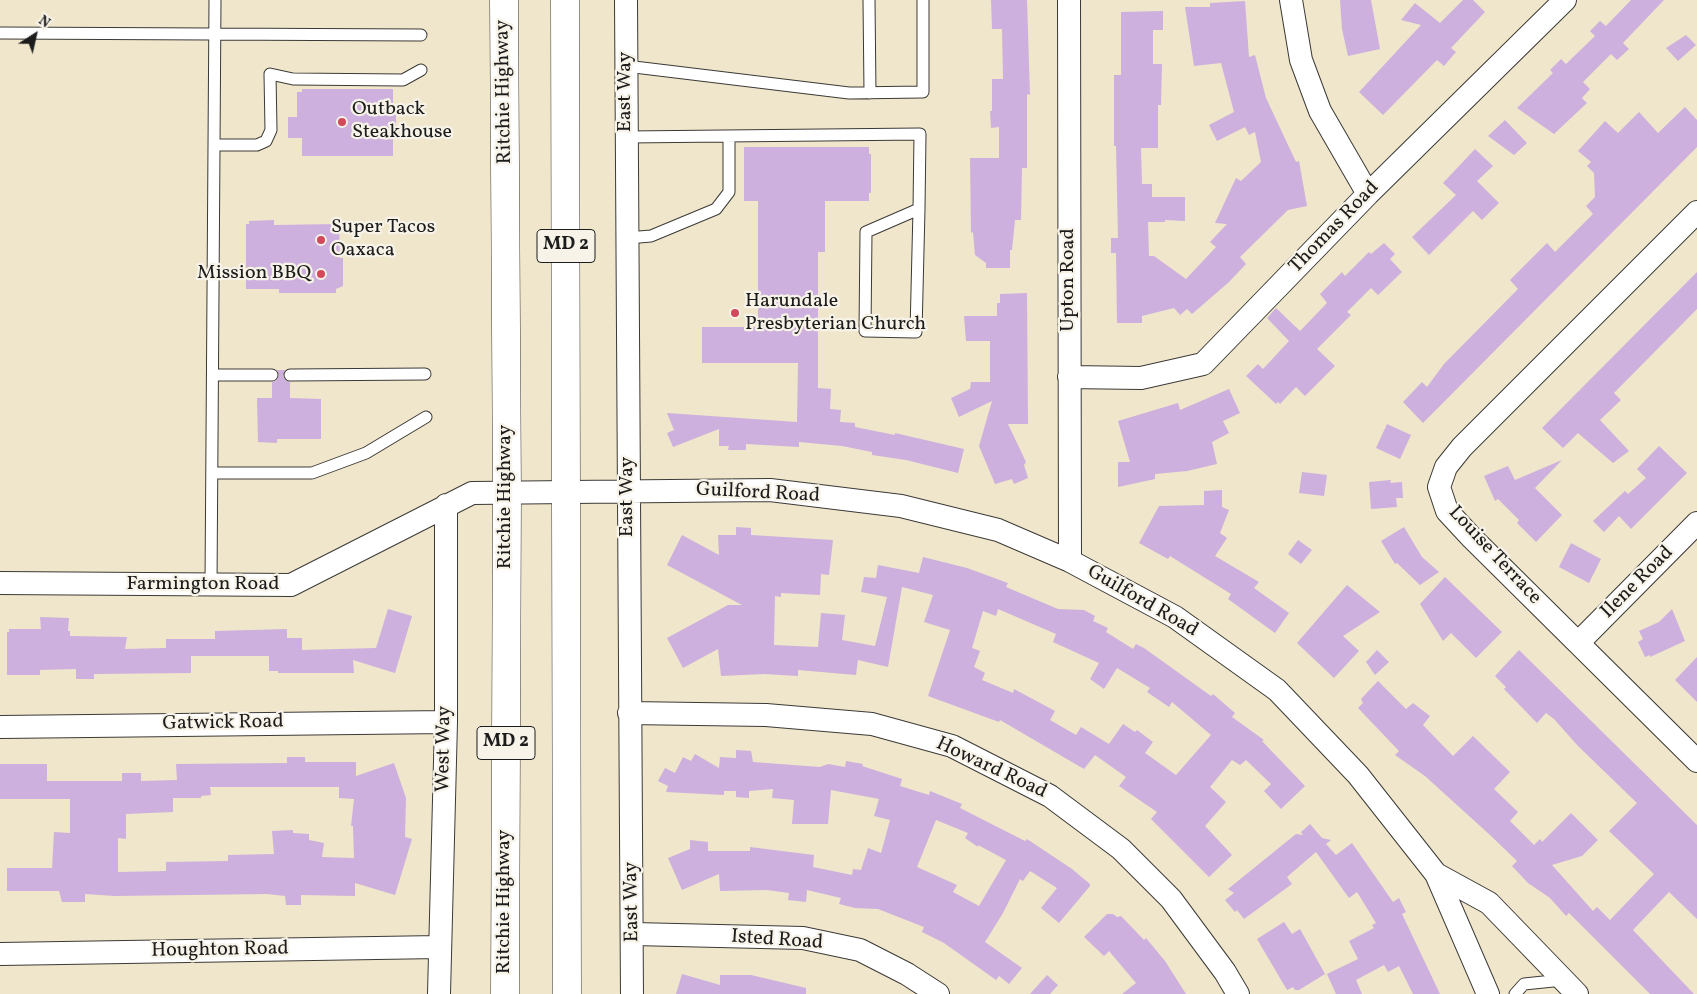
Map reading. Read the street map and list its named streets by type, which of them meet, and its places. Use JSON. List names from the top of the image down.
{
  "streets": {
    "main road": ["Ritchie Highway", "MD 2"],
    "street": [
      "East Way",
      "Thomas Road",
      "Upton Road",
      "Guilford Road",
      "Louise Terrace",
      "Ilene Road",
      "Farmington Road",
      "Gatwick Road",
      "West Way",
      "Howard Road",
      "Isted Road",
      "Houghton Road"
    ]
  },
  "crossings": [
    ["Ritchie Highway", "Guilford Road"],
    ["Ritchie Highway", "Farmington Road"],
    ["East Way", "Guilford Road"],
    ["East Way", "Howard Road"],
    ["East Way", "Isted Road"],
    ["Thomas Road", "Upton Road"],
    ["MD 2", "Guilford Road"],
    ["Upton Road", "Guilford Road"],
    ["Guilford Road", "Farmington Road"],
    ["Louise Terrace", "Ilene Road"],
    ["Farmington Road", "West Way"],
    ["Gatwick Road", "West Way"],
    ["West Way", "Houghton Road"]
  ],
  "places": [
    "Outback Steakhouse",
    "Super Tacos Oaxaca",
    "Mission BBQ",
    "Harundale Presbyterian Church"
  ],
  "north": "top right"
}
